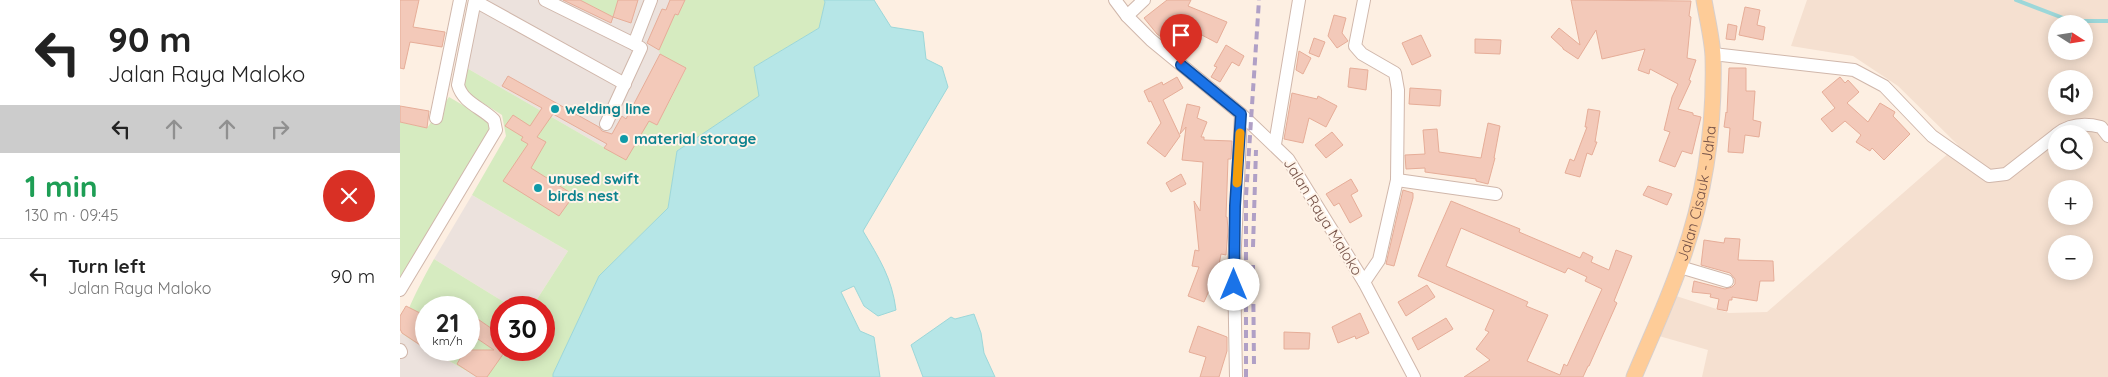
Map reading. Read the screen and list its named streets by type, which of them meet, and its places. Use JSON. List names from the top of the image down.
{
  "streets": {
    "main road": ["Jalan Cisauk - Jaha"],
    "street": ["Jalan Raya Maloko"]
  },
  "places": ["welding line", "material storage", "unused swift birds nest"],
  "north": "right",
  "page": {
    "turn": ["90 m", "Jalan Raya Maloko"],
    "map_buttons": ["+", "−"],
    "heading": ["1 min", "130 m · 09:45"],
    "list": [
      {
        "name": "Turn left",
        "note": "Jalan Raya Maloko",
        "value": "90 m"
      }
    ],
    "speed": "21 km/h",
    "limit": "30"
  }
}
